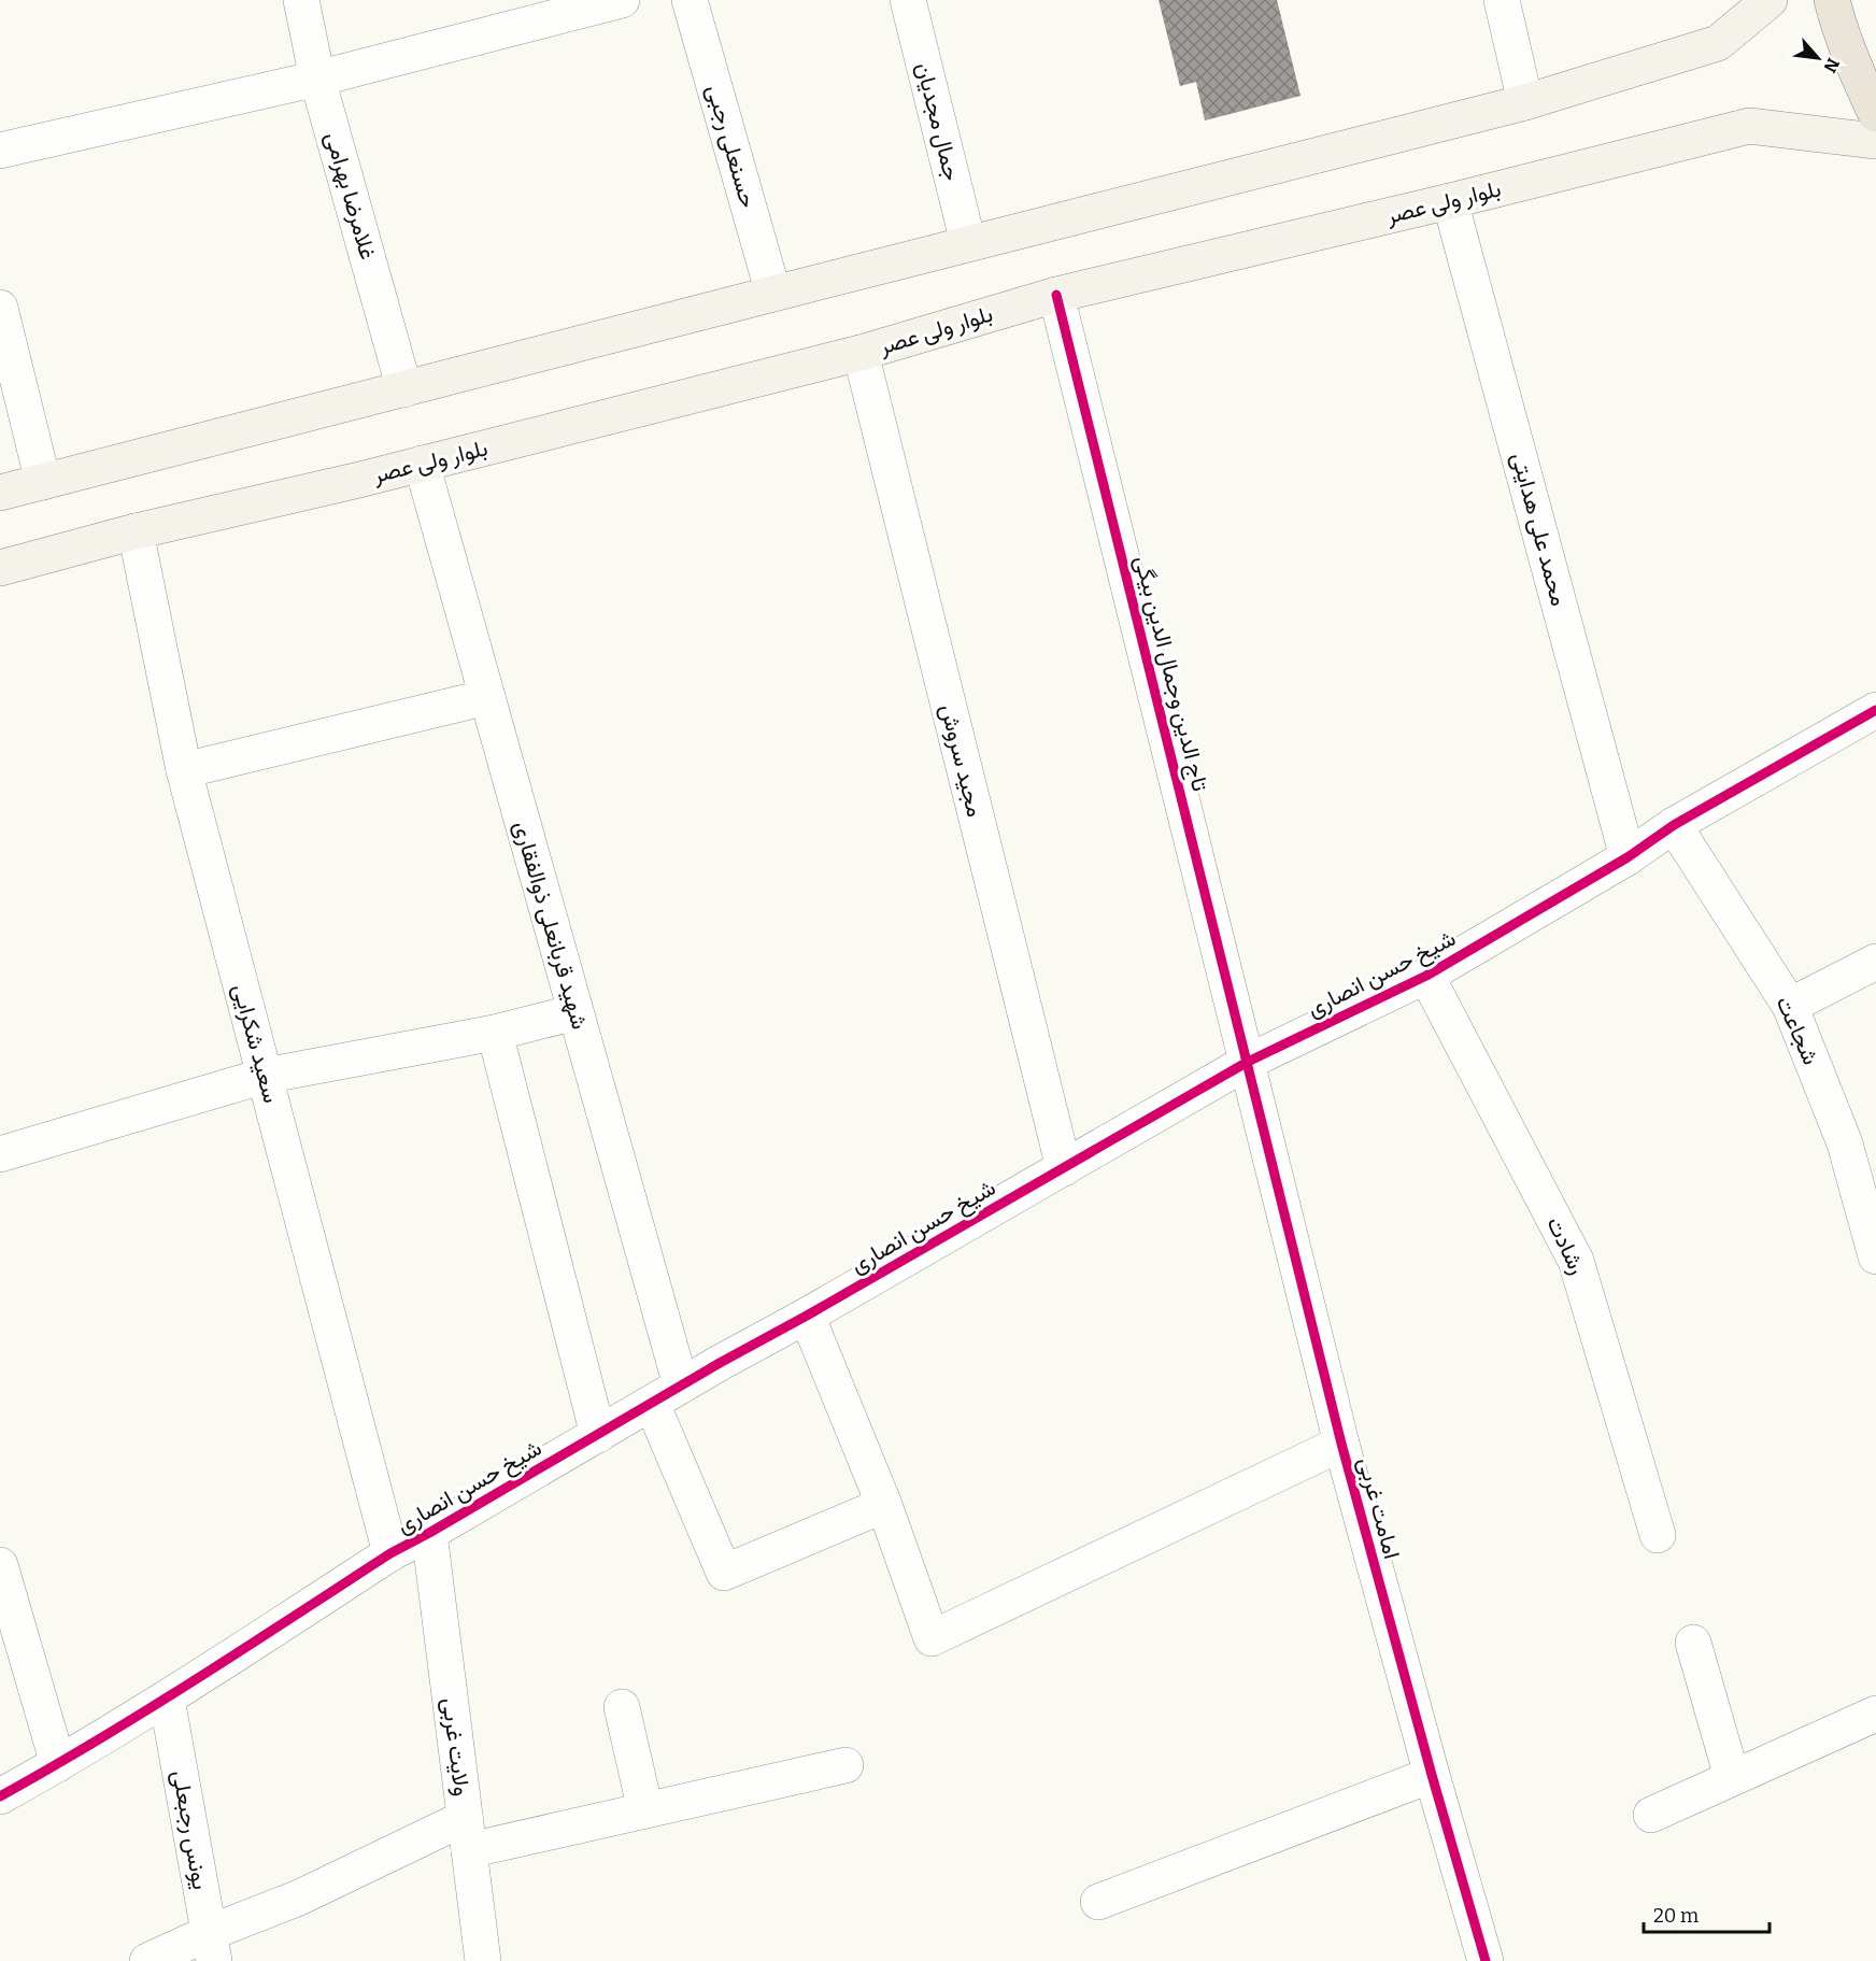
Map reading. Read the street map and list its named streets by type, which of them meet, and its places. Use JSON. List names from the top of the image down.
{
  "streets": {
    "main road": ["بلوار ولی عصر"],
    "street": [
      "جمال مجدیان",
      "حسنعلی رجبی",
      "غلامرضا بهرامی",
      "محمد علی هدایتی",
      "تاج الدین وجمال الدین بیگی",
      "مجید سروش",
      "شهید قربانعلی ذوالفقاری",
      "شیخ حسن انصاری",
      "شجاعت",
      "سعید شکرایی",
      "رشادت",
      "امامت غربی",
      "ولایت غربی",
      "یونس رجبعلی"
    ]
  },
  "crossings": [
    ["بلوار ولی عصر", "محمد علی هدایتی"],
    ["بلوار ولی عصر", "تاج الدین وجمال الدین بیگی"],
    ["بلوار ولی عصر", "مجید سروش"],
    ["بلوار ولی عصر", "شهید قربانعلی ذوالفقاری"],
    ["بلوار ولی عصر", "سعید شکرایی"],
    ["محمد علی هدایتی", "شیخ حسن انصاری"],
    ["تاج الدین وجمال الدین بیگی", "شیخ حسن انصاری"],
    ["تاج الدین وجمال الدین بیگی", "امامت غربی"],
    ["مجید سروش", "شیخ حسن انصاری"],
    ["شهید قربانعلی ذوالفقاری", "شیخ حسن انصاری"],
    ["شیخ حسن انصاری", "شجاعت"],
    ["شیخ حسن انصاری", "سعید شکرایی"],
    ["شیخ حسن انصاری", "رشادت"],
    ["شیخ حسن انصاری", "امامت غربی"],
    ["شیخ حسن انصاری", "ولایت غربی"],
    ["شیخ حسن انصاری", "یونس رجبعلی"]
  ],
  "scale_bar": "20 m",
  "north": "bottom right"
}
